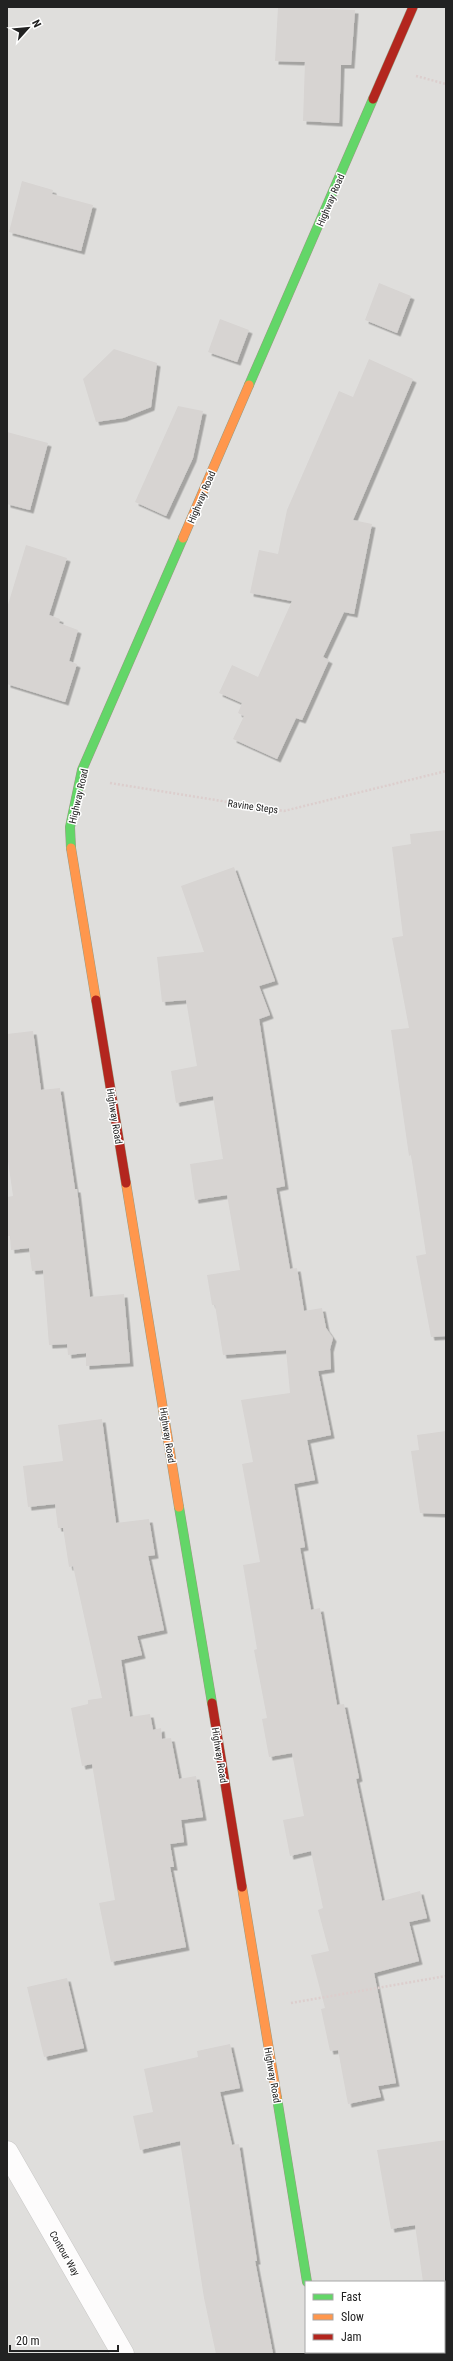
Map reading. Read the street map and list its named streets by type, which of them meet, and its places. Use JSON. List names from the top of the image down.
{
  "streets": {
    "street": ["Highway Road", "Contour Way"],
    "path": ["Ravine Steps"]
  },
  "legend": ["Fast", "Slow", "Jam"],
  "scale_bar": "20 m",
  "north": "top right"
}
